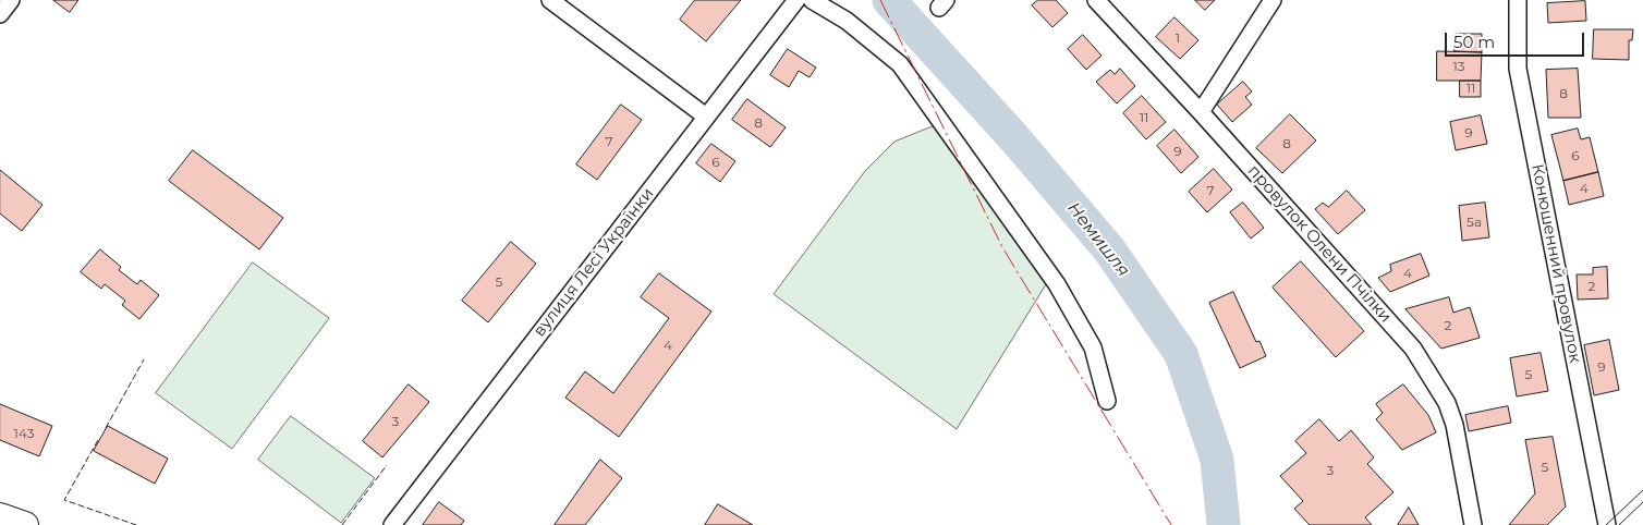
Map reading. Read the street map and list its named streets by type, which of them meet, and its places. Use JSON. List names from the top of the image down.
{
  "streets": {
    "street": ["провулок Олени Пчілки", "вулиця Лесі Українки", "Конюшенний провулок"]
  },
  "water": ["Немишля"],
  "house_numbers": [
    "1",
    "13",
    "11",
    "8",
    "11",
    "8",
    "9",
    "7",
    "8",
    "9",
    "6",
    "6",
    "4",
    "7",
    "5а",
    "4",
    "5",
    "2",
    "2",
    "4",
    "9",
    "5",
    "3",
    "143",
    "5",
    "3"
  ],
  "scale_bar": "50 m"
}
